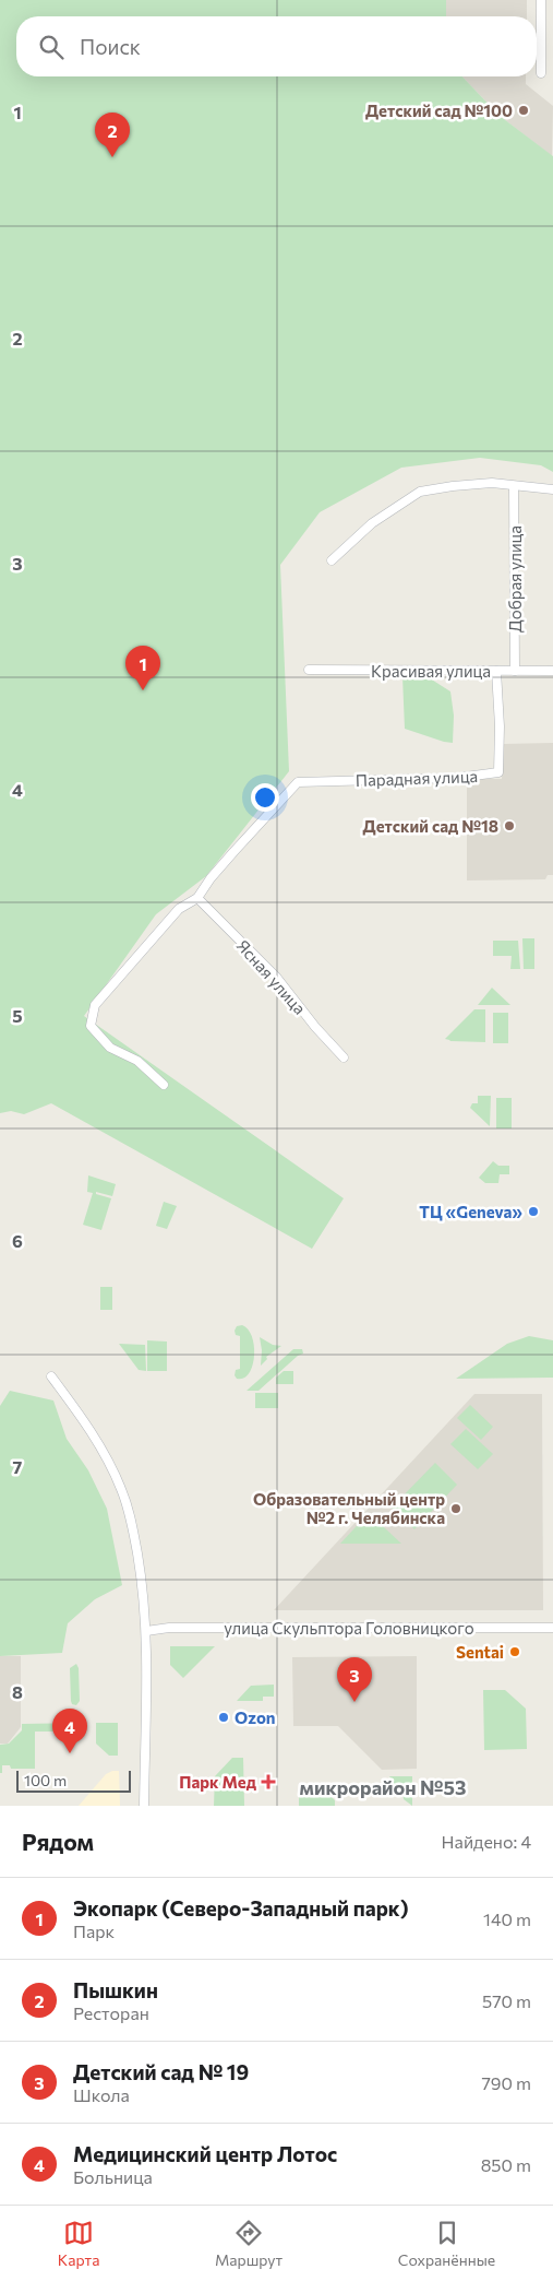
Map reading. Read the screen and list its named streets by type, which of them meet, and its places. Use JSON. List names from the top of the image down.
{
  "streets": {
    "street": [
      "Добрая улица",
      "Красивая улица",
      "Парадная улица",
      "Ясная улица",
      "улица Скульптора Головницкого"
    ]
  },
  "crossings": [
    ["Добрая улица", "Красивая улица"],
    ["Красивая улица", "Парадная улица"],
    ["Парадная улица", "Ясная улица"]
  ],
  "districts": ["микрорайон №53"],
  "places": {
    "other": [
      "Детский сад №100",
      "Детский сaд №18",
      "ТЦ «Geneva»",
      "Образовательный центр №2 г. Челябинска",
      "Sentai",
      "Ozon"
    ],
    "health": ["Парк Мед"]
  },
  "scale_bar": "100 m",
  "page": {
    "search": "Поиск",
    "pins": [
      "2",
      "1",
      "3",
      "4"
    ],
    "scale": "100 m",
    "heading": ["Рядом", "Найдено: 4"],
    "list": [
      {
        "mark": "1",
        "name": "Экопарк (Северо-Западный парк)",
        "note": "Парк",
        "value": "140 m"
      },
      {
        "mark": "2",
        "name": "Пышкин",
        "note": "Ресторан",
        "value": "570 m"
      },
      {
        "mark": "3",
        "name": "Детский сад № 19",
        "note": "Школа",
        "value": "790 m"
      },
      {
        "mark": "4",
        "name": "Медицинский центр Лотос",
        "note": "Больница",
        "value": "850 m"
      }
    ],
    "nav": ["Карта", "Маршрут", "Сохранённые"]
  },
  "grid": {
    "rows": [
      "1",
      "2",
      "3",
      "4",
      "5",
      "6",
      "7",
      "8"
    ]
  }
}
